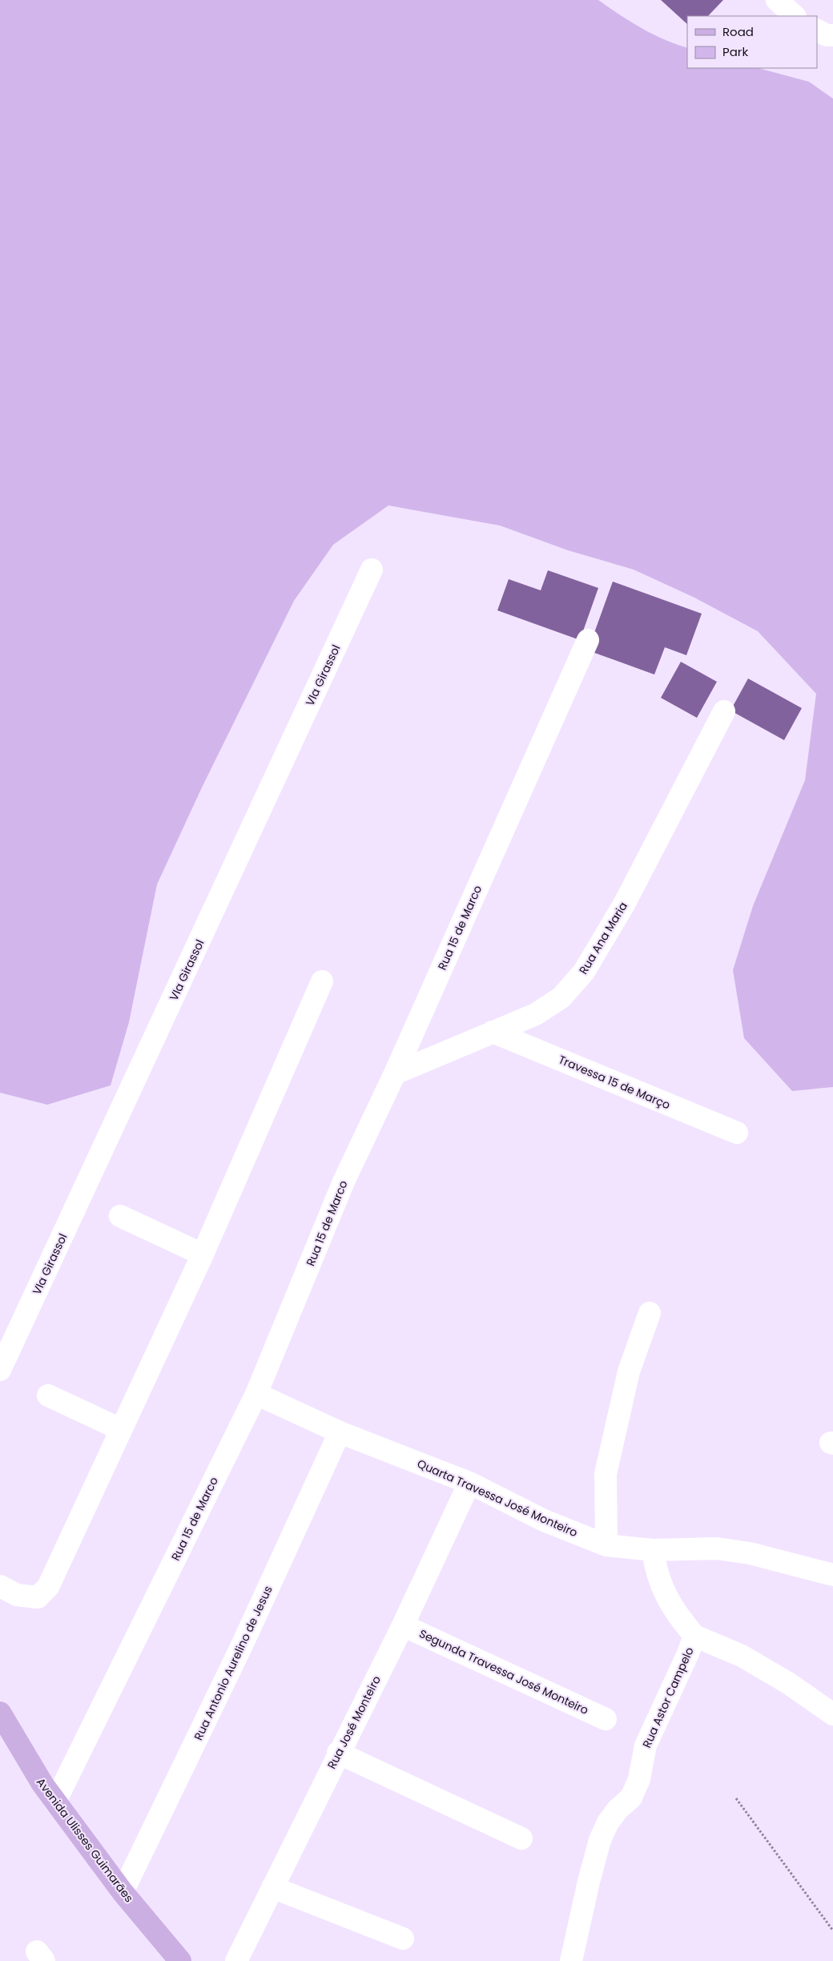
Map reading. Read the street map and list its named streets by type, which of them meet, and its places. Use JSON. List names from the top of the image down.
{
  "streets": {
    "main road": ["Avenida Ulisses Guimarães"],
    "street": [
      "VIa Girassol",
      "Rua 15 de Marco",
      "Rua Ana Maria",
      "Travessa 15 de Março",
      "Quarta Travessa José Monteiro",
      "Rua Antonio Aurelino de Jesus",
      "Segunda Travessa José Monteiro",
      "Rua Astor Campelo",
      "Rua José Monteiro"
    ]
  },
  "crossings": [
    ["Rua 15 de Marco", "Rua Ana Maria"],
    ["Rua 15 de Marco", "Quarta Travessa José Monteiro"],
    ["Rua 15 de Marco", "Avenida Ulisses Guimarães"],
    ["Rua Ana Maria", "Travessa 15 de Março"],
    ["Quarta Travessa José Monteiro", "Rua Antonio Aurelino de Jesus"],
    ["Quarta Travessa José Monteiro", "Rua Astor Campelo"],
    ["Quarta Travessa José Monteiro", "Rua José Monteiro"],
    ["Rua Antonio Aurelino de Jesus", "Avenida Ulisses Guimarães"],
    ["Segunda Travessa José Monteiro", "Rua José Monteiro"]
  ],
  "legend": ["Road", "Park"]
}
